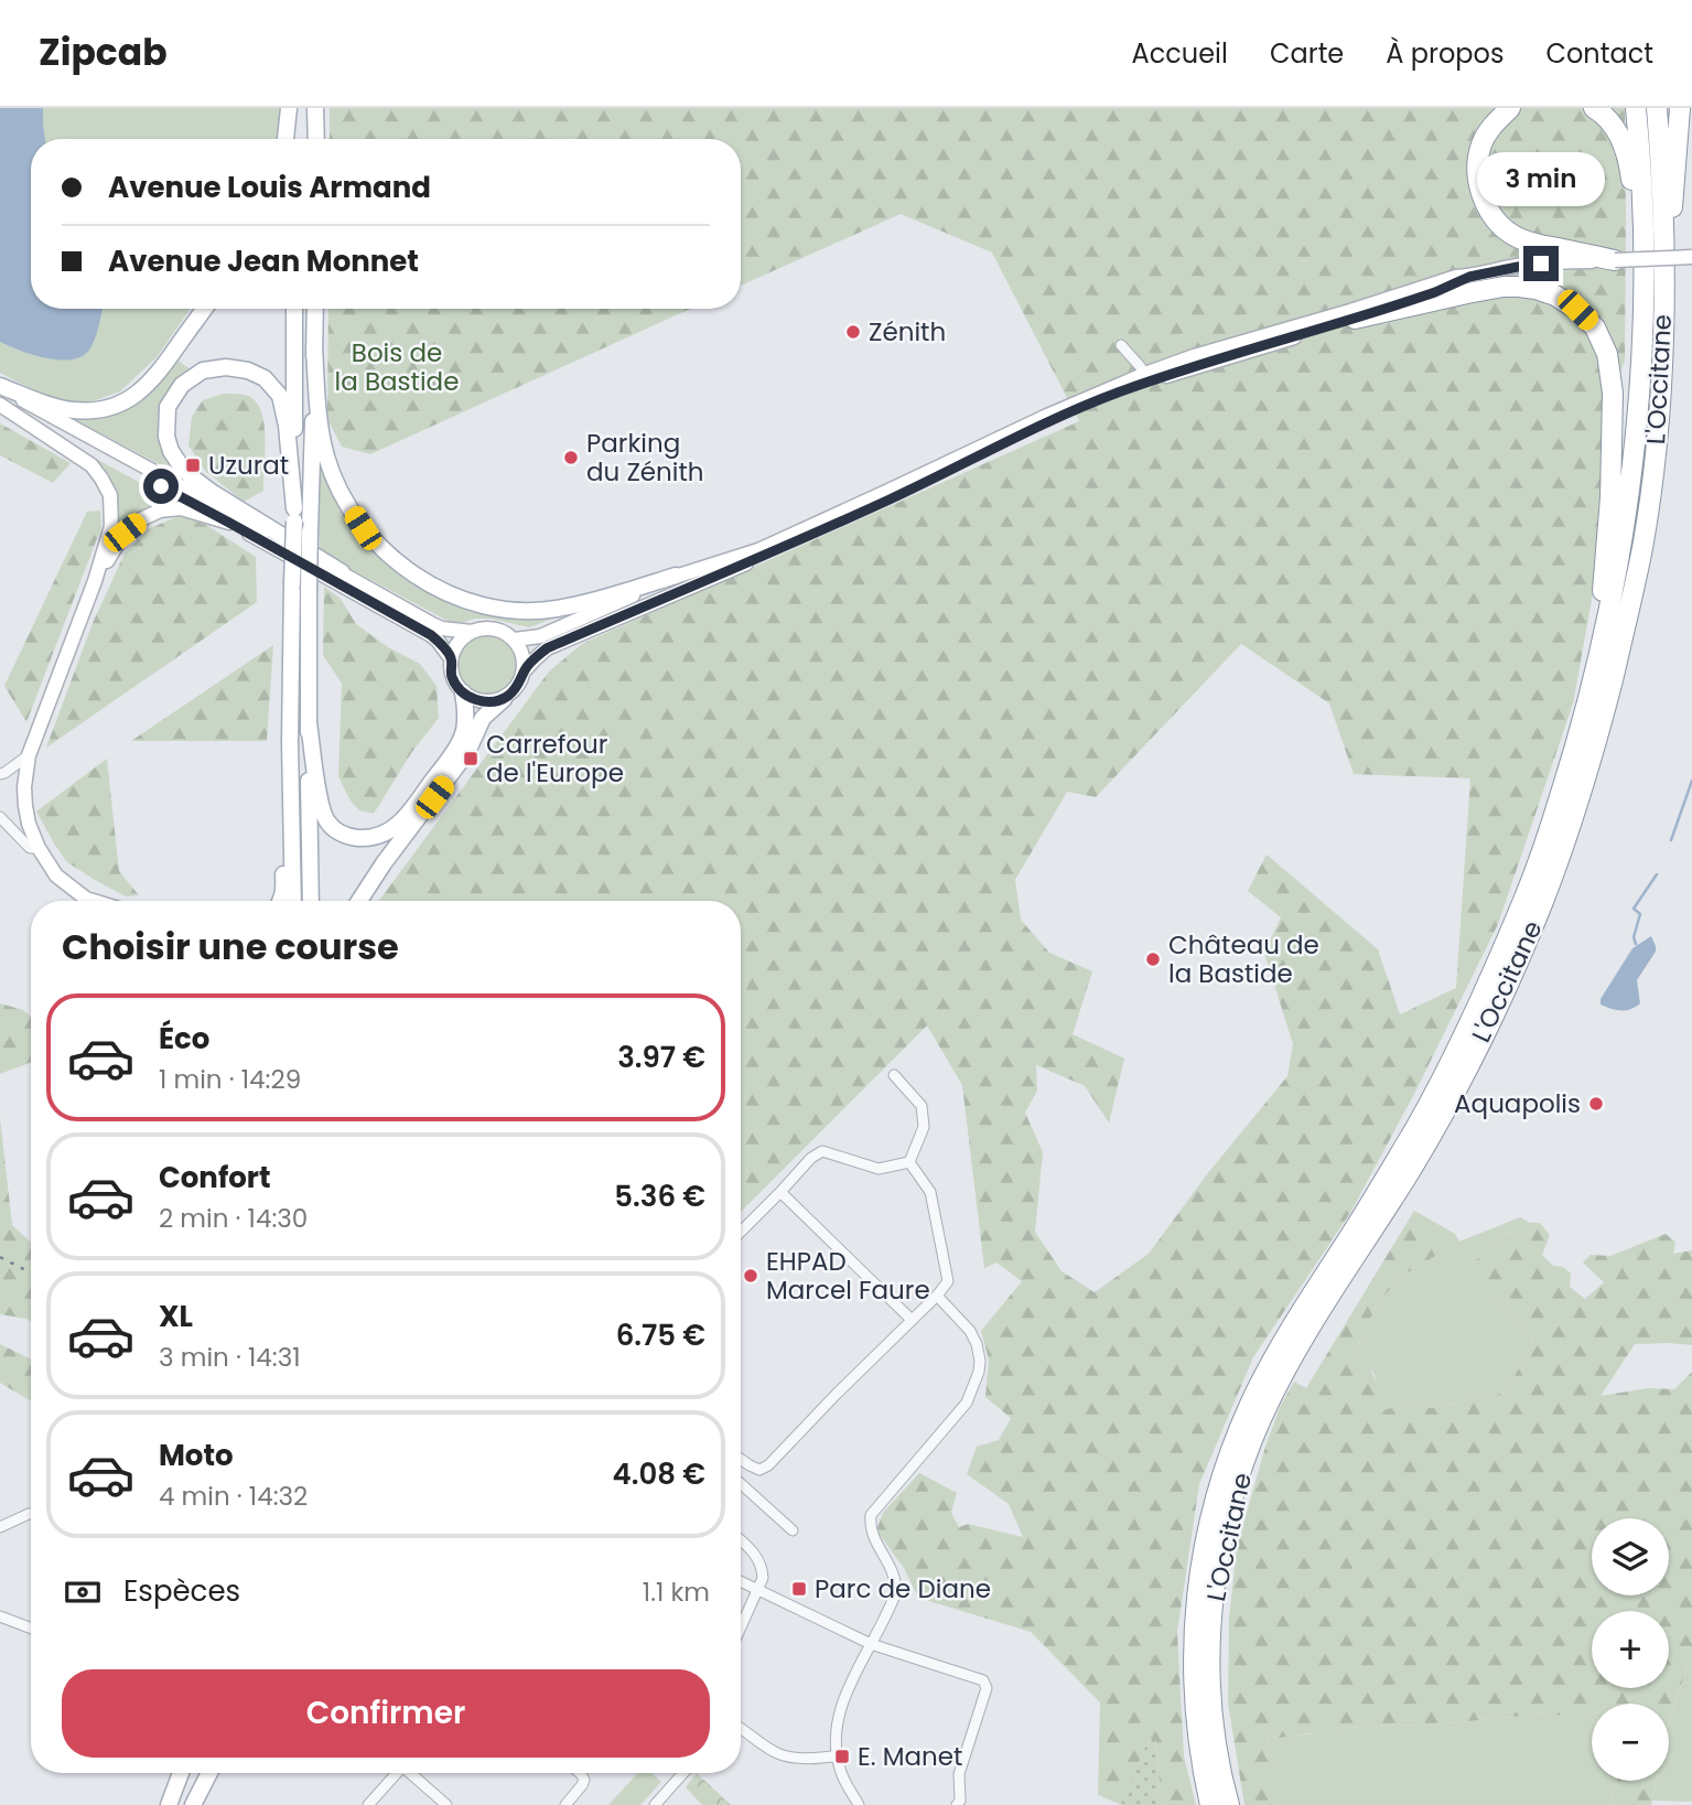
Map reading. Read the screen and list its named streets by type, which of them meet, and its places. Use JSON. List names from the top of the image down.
{
  "streets": {
    "highway": ["L'Occitane"]
  },
  "parks": ["Bois de la Bastide"],
  "places": {
    "other": [
      "Zénith",
      "Parking du Zénith",
      "Château de la Bastide",
      "Aquapolis",
      "EHPAD Marcel Faure"
    ],
    "transit": [
      "Uzurat",
      "Carrefour de l'Europe",
      "Parc de Diane",
      "E. Manet"
    ]
  },
  "page": {
    "header": "Zipcab",
    "nav": [
      "Accueil",
      "Carte",
      "À propos",
      "Contact"
    ],
    "banner": ["Avenue Louis Armand", "Avenue Jean Monnet"],
    "bubble": "3 min",
    "heading": "Choisir une course",
    "list": [
      {
        "name": "Éco",
        "note": "1 min · 14:29",
        "value": "3.97 €"
      },
      {
        "name": "Confort",
        "note": "2 min · 14:30",
        "value": "5.36 €"
      },
      {
        "name": "XL",
        "note": "3 min · 14:31",
        "value": "6.75 €"
      },
      {
        "name": "Moto",
        "note": "4 min · 14:32",
        "value": "4.08 €"
      }
    ],
    "map_buttons": ["+", "−"],
    "pay": ["Espèces", "1.1 km"],
    "buttons": "Confirmer"
  }
}
